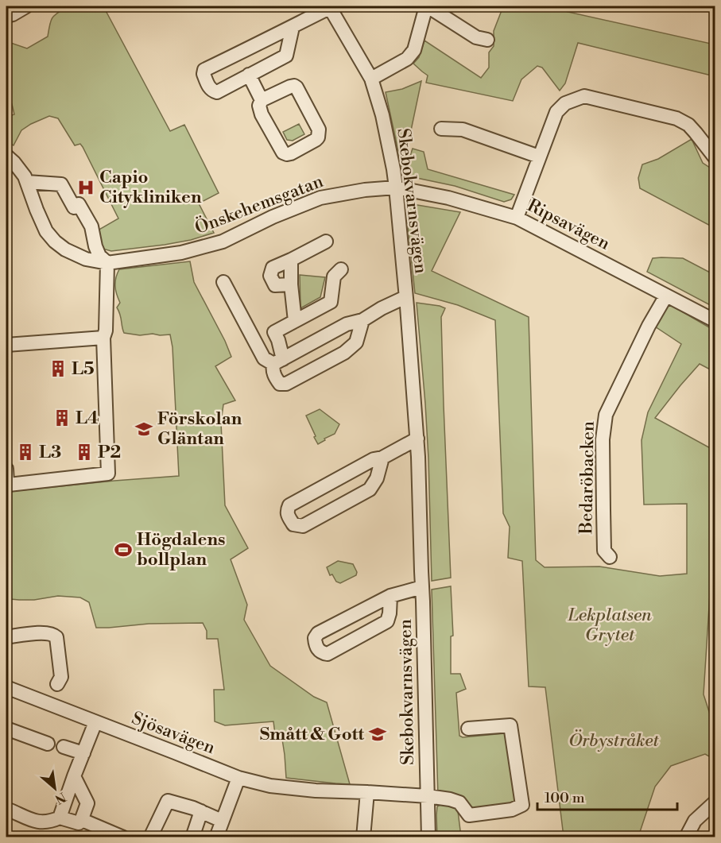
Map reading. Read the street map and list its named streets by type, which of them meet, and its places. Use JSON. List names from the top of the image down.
{
  "streets": {
    "street": [
      "Skebokvarnsvägen",
      "Önskehemsgatan",
      "Ripsavägen",
      "Bedaröbacken",
      "Sjösavägen"
    ]
  },
  "crossings": [
    ["Skebokvarnsvägen", "Önskehemsgatan"],
    ["Skebokvarnsvägen", "Ripsavägen"],
    ["Skebokvarnsvägen", "Sjösavägen"],
    ["Önskehemsgatan", "Ripsavägen"],
    ["Ripsavägen", "Bedaröbacken"]
  ],
  "parks": ["Lekplatsen Grytet", "Örbystråket"],
  "places": {
    "hospital": ["Capio Citykliniken"],
    "building": [
      "L5",
      "L4",
      "L3",
      "P2"
    ],
    "school or university": ["Förskolan Gläntan", "Smått & Gott"],
    "sports": ["Högdalens bollplan"]
  },
  "scale_bar": "100 m",
  "north": "bottom right"
}
